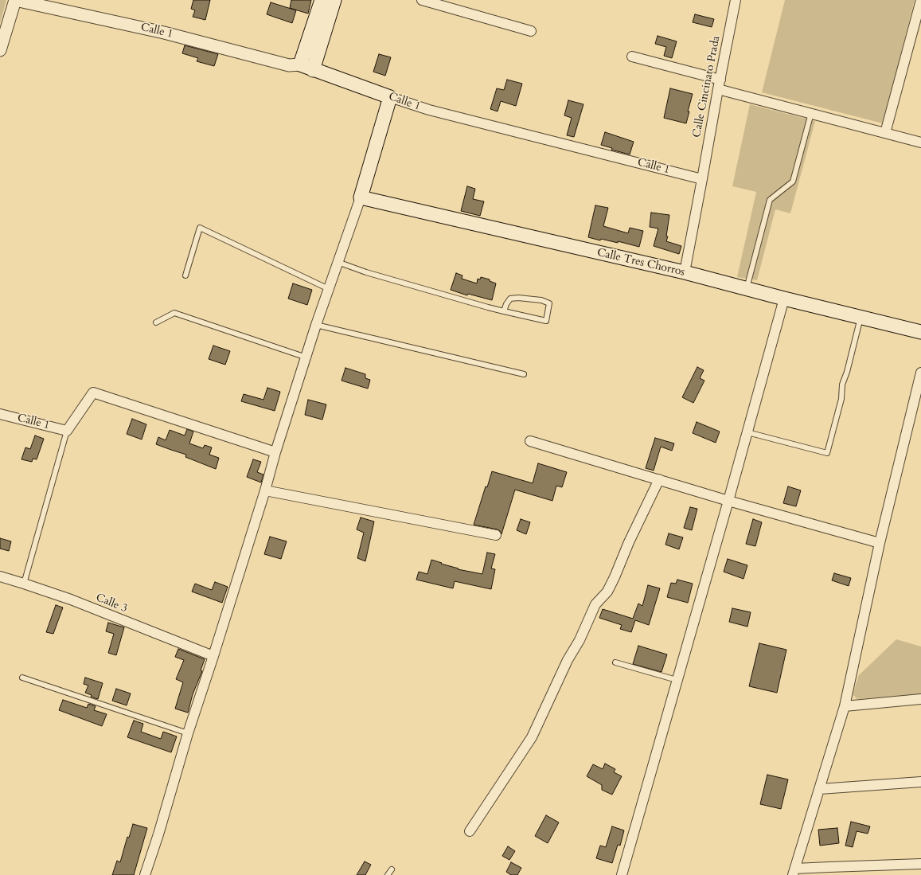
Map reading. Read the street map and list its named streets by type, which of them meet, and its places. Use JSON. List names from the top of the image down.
{
  "streets": {
    "main road": ["Calle 1", "Calle Tres Chorros"],
    "street": ["Calle Cincinato Prada", "Calle 3"]
  },
  "crossings": [
    ["Calle 1", "Calle Cincinato Prada"]
  ]
}
